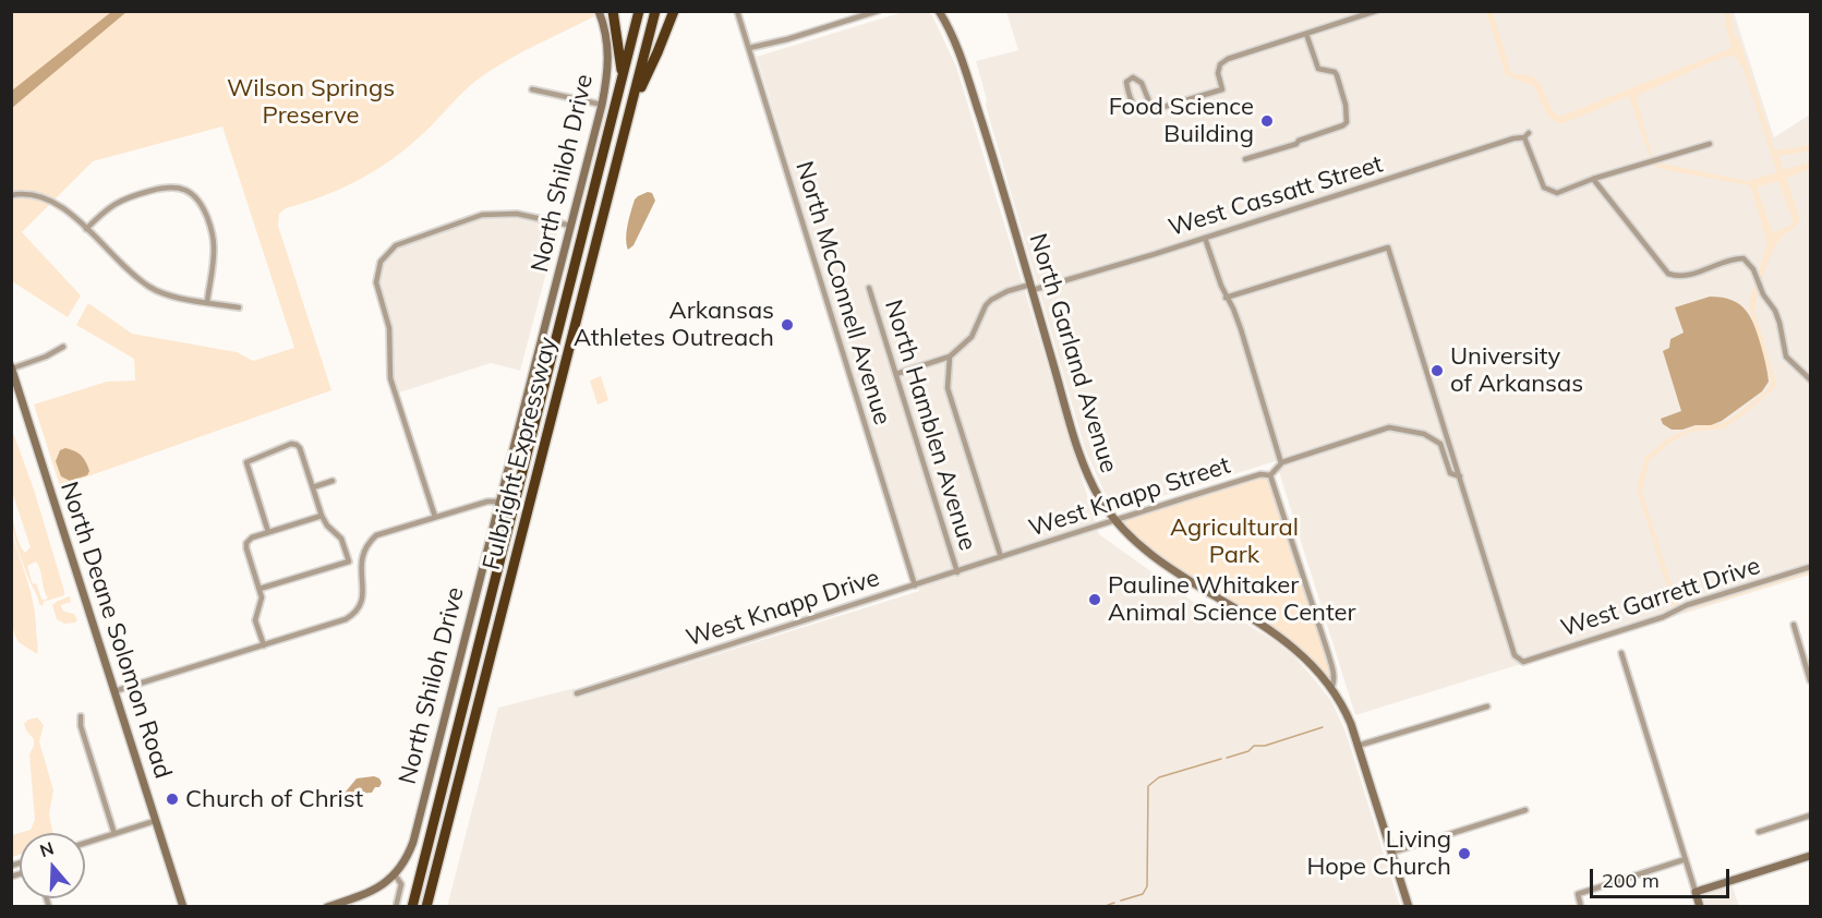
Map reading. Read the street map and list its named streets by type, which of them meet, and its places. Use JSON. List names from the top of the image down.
{
  "streets": {
    "highway": ["Fulbright Expressway"],
    "street": [
      "North Shiloh Drive",
      "West Cassatt Street",
      "North McConnell Avenue",
      "North Garland Avenue",
      "North Hamblen Avenue",
      "West Knapp Street",
      "West Garrett Drive",
      "West Knapp Drive",
      "North Deane Solomon Road"
    ]
  },
  "crossings": [
    ["West Cassatt Street", "North Garland Avenue"],
    ["North McConnell Avenue", "West Knapp Drive"],
    ["North Garland Avenue", "West Knapp Street"],
    ["North Hamblen Avenue", "West Knapp Drive"],
    ["West Knapp Street", "West Knapp Drive"]
  ],
  "parks": ["Wilson Springs Preserve", "Agricultural Park"],
  "places": [
    "Food Science Building",
    "Arkansas Athletes Outreach",
    "University of Arkansas",
    "Pauline Whitaker Animal Science Center",
    "Church of Christ",
    "Living Hope Church"
  ],
  "scale_bar": "200 m",
  "north": "top"
}
